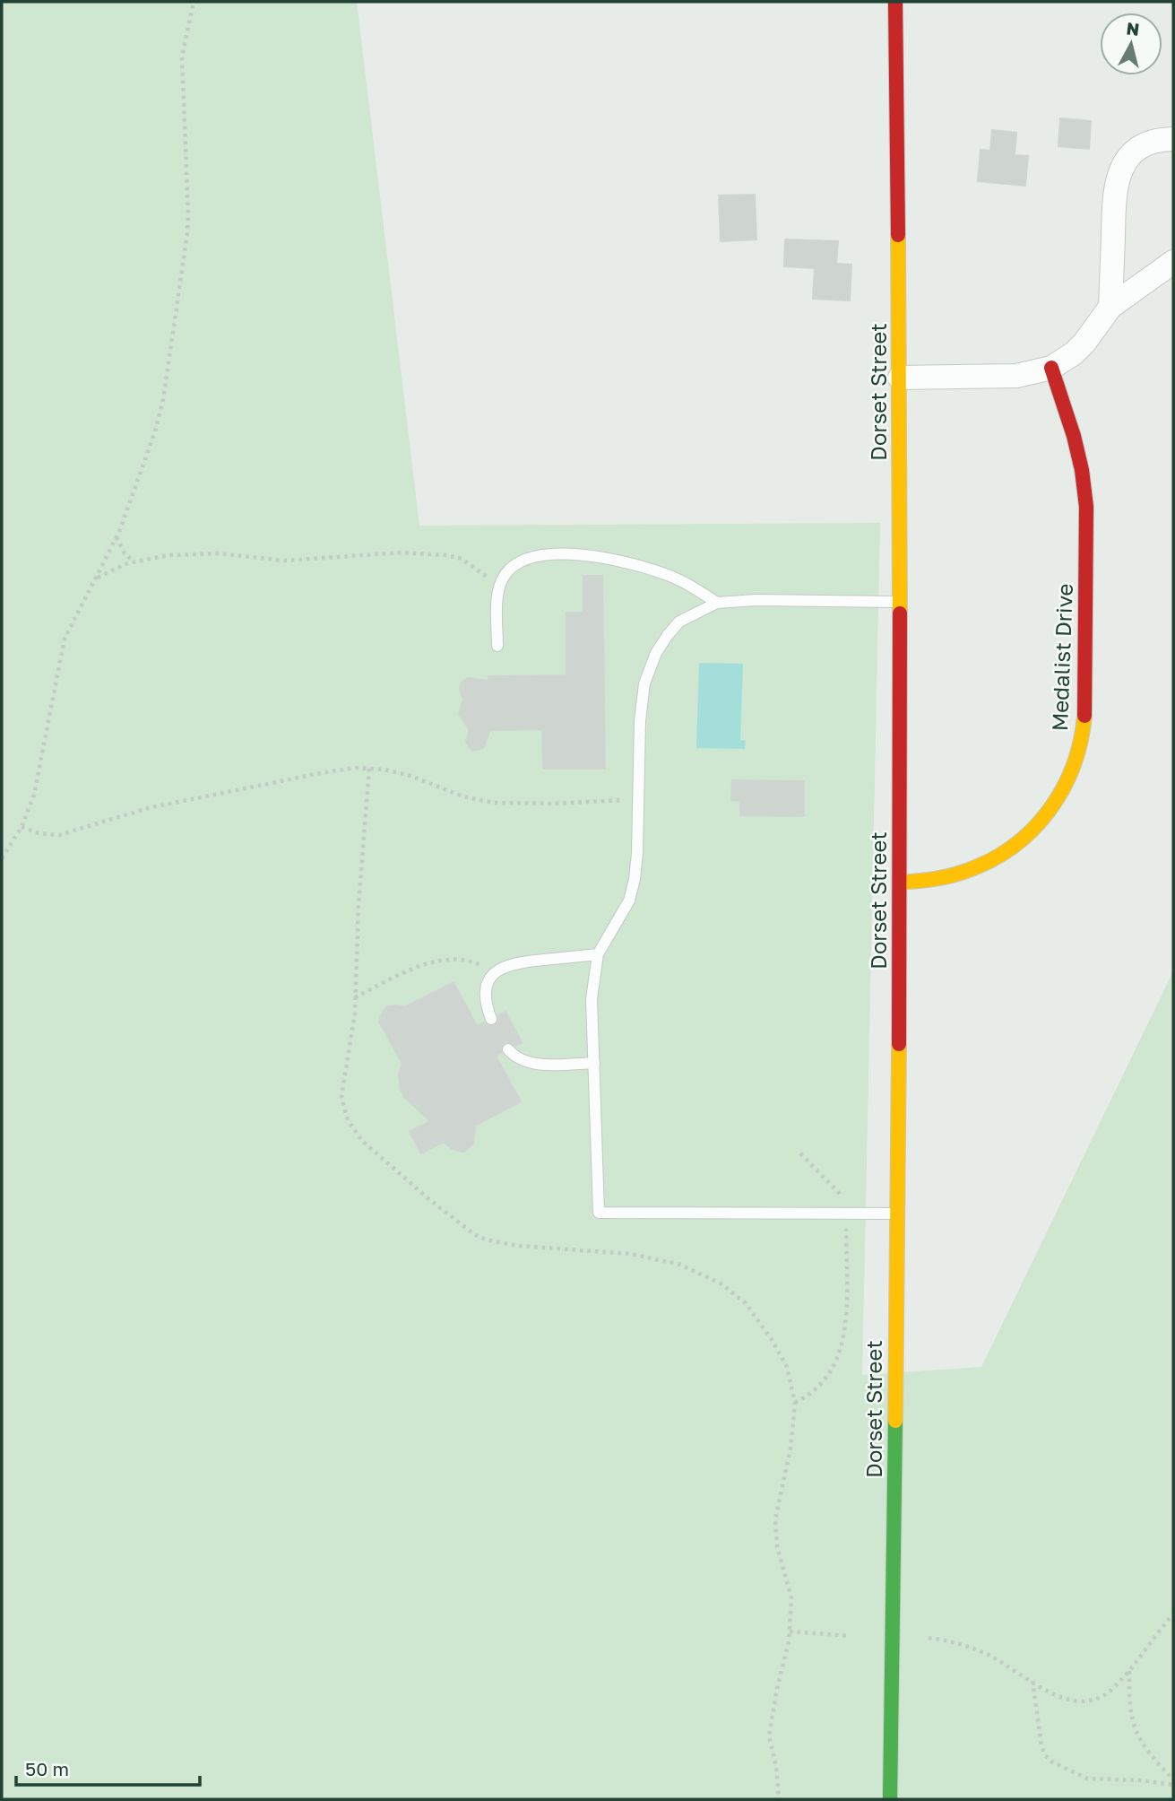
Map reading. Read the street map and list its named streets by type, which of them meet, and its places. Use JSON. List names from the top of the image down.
{
  "streets": {
    "street": ["Dorset Street", "Medalist Drive"]
  },
  "crossings": [
    ["Dorset Street", "Medalist Drive"]
  ],
  "scale_bar": "50 m",
  "north": "top"
}
